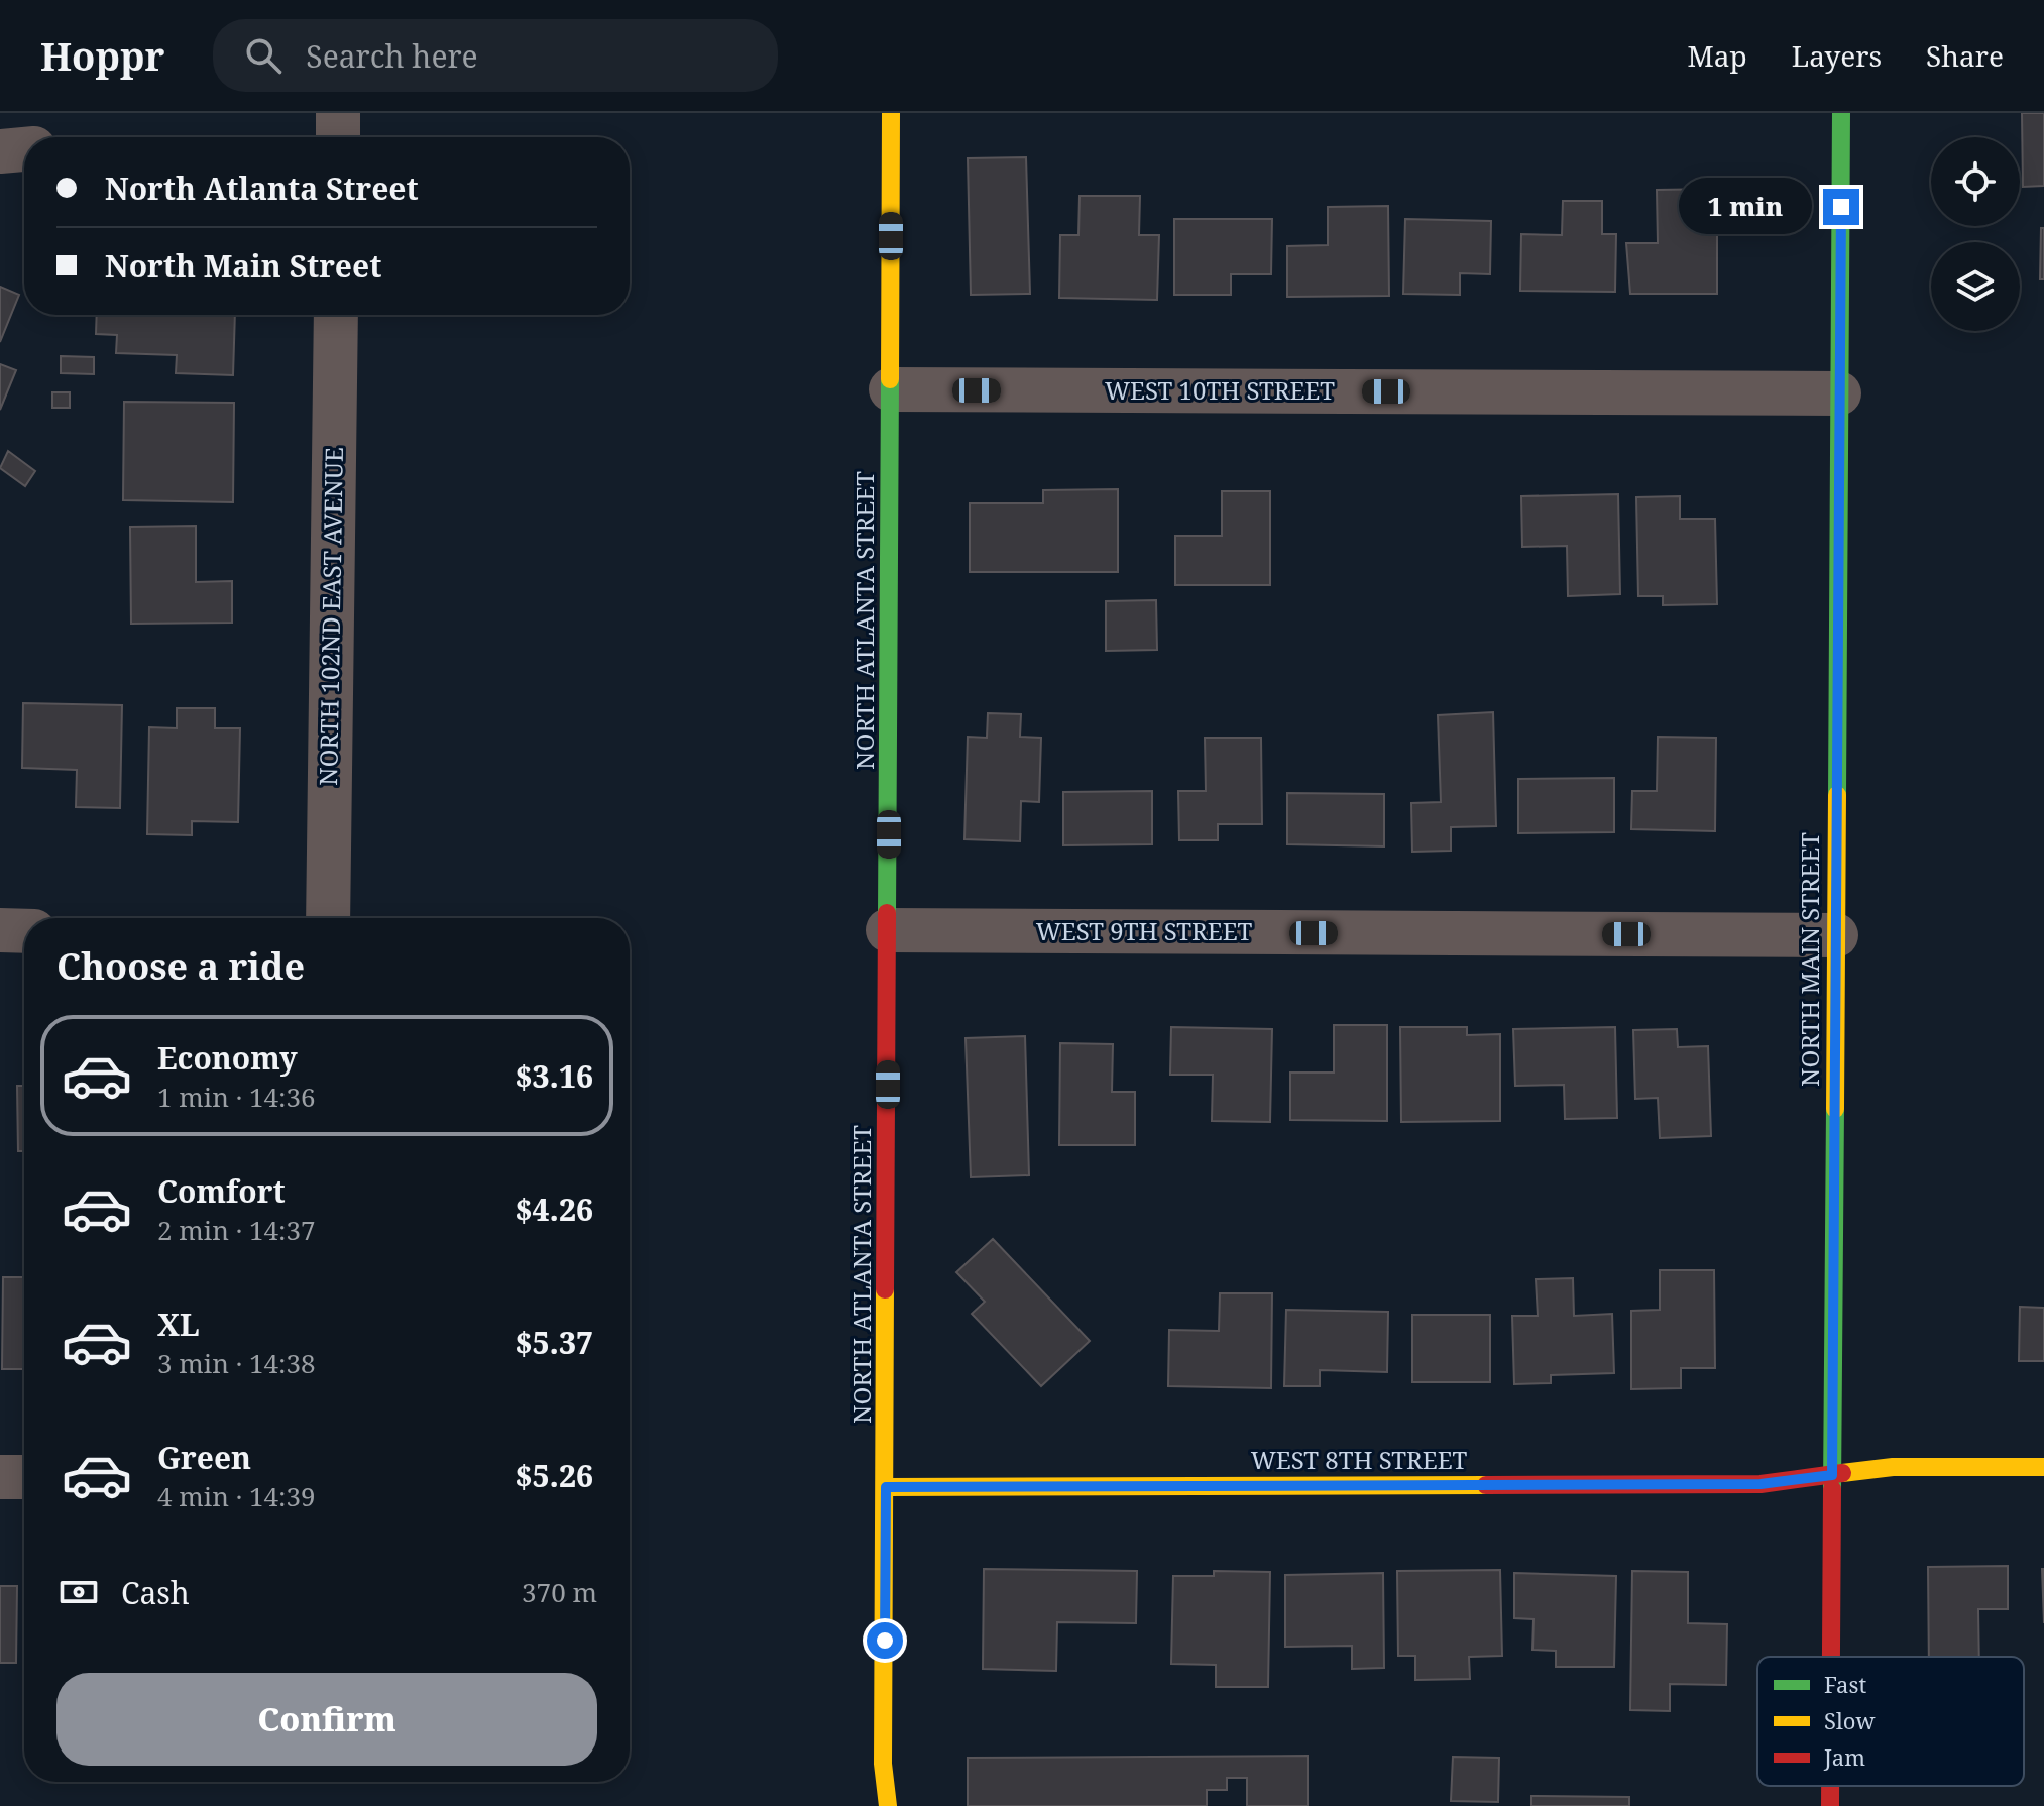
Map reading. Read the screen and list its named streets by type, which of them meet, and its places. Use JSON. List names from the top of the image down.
{
  "streets": {
    "street": [
      "WEST 10TH STREET",
      "NORTH 102ND EAST AVENUE",
      "NORTH ATLANTA STREET",
      "WEST 9TH STREET",
      "NORTH MAIN STREET",
      "WEST 8TH STREET"
    ]
  },
  "crossings": [
    ["WEST 10TH STREET", "NORTH ATLANTA STREET"],
    ["WEST 10TH STREET", "NORTH MAIN STREET"],
    ["NORTH ATLANTA STREET", "WEST 9TH STREET"],
    ["NORTH ATLANTA STREET", "WEST 8TH STREET"],
    ["WEST 9TH STREET", "NORTH MAIN STREET"],
    ["NORTH MAIN STREET", "WEST 8TH STREET"]
  ],
  "legend": ["Fast", "Slow", "Jam"],
  "page": {
    "header": "Hoppr",
    "search": "Search here",
    "nav": ["Map", "Layers", "Share"],
    "banner": ["North Atlanta Street", "North Main Street"],
    "bubble": "1 min",
    "heading": "Choose a ride",
    "list": [
      {
        "name": "Economy",
        "note": "1 min · 14:36",
        "value": "$3.16"
      },
      {
        "name": "Comfort",
        "note": "2 min · 14:37",
        "value": "$4.26"
      },
      {
        "name": "XL",
        "note": "3 min · 14:38",
        "value": "$5.37"
      },
      {
        "name": "Green",
        "note": "4 min · 14:39",
        "value": "$5.26"
      }
    ],
    "pay": ["Cash", "370 m"],
    "buttons": "Confirm"
  }
}
